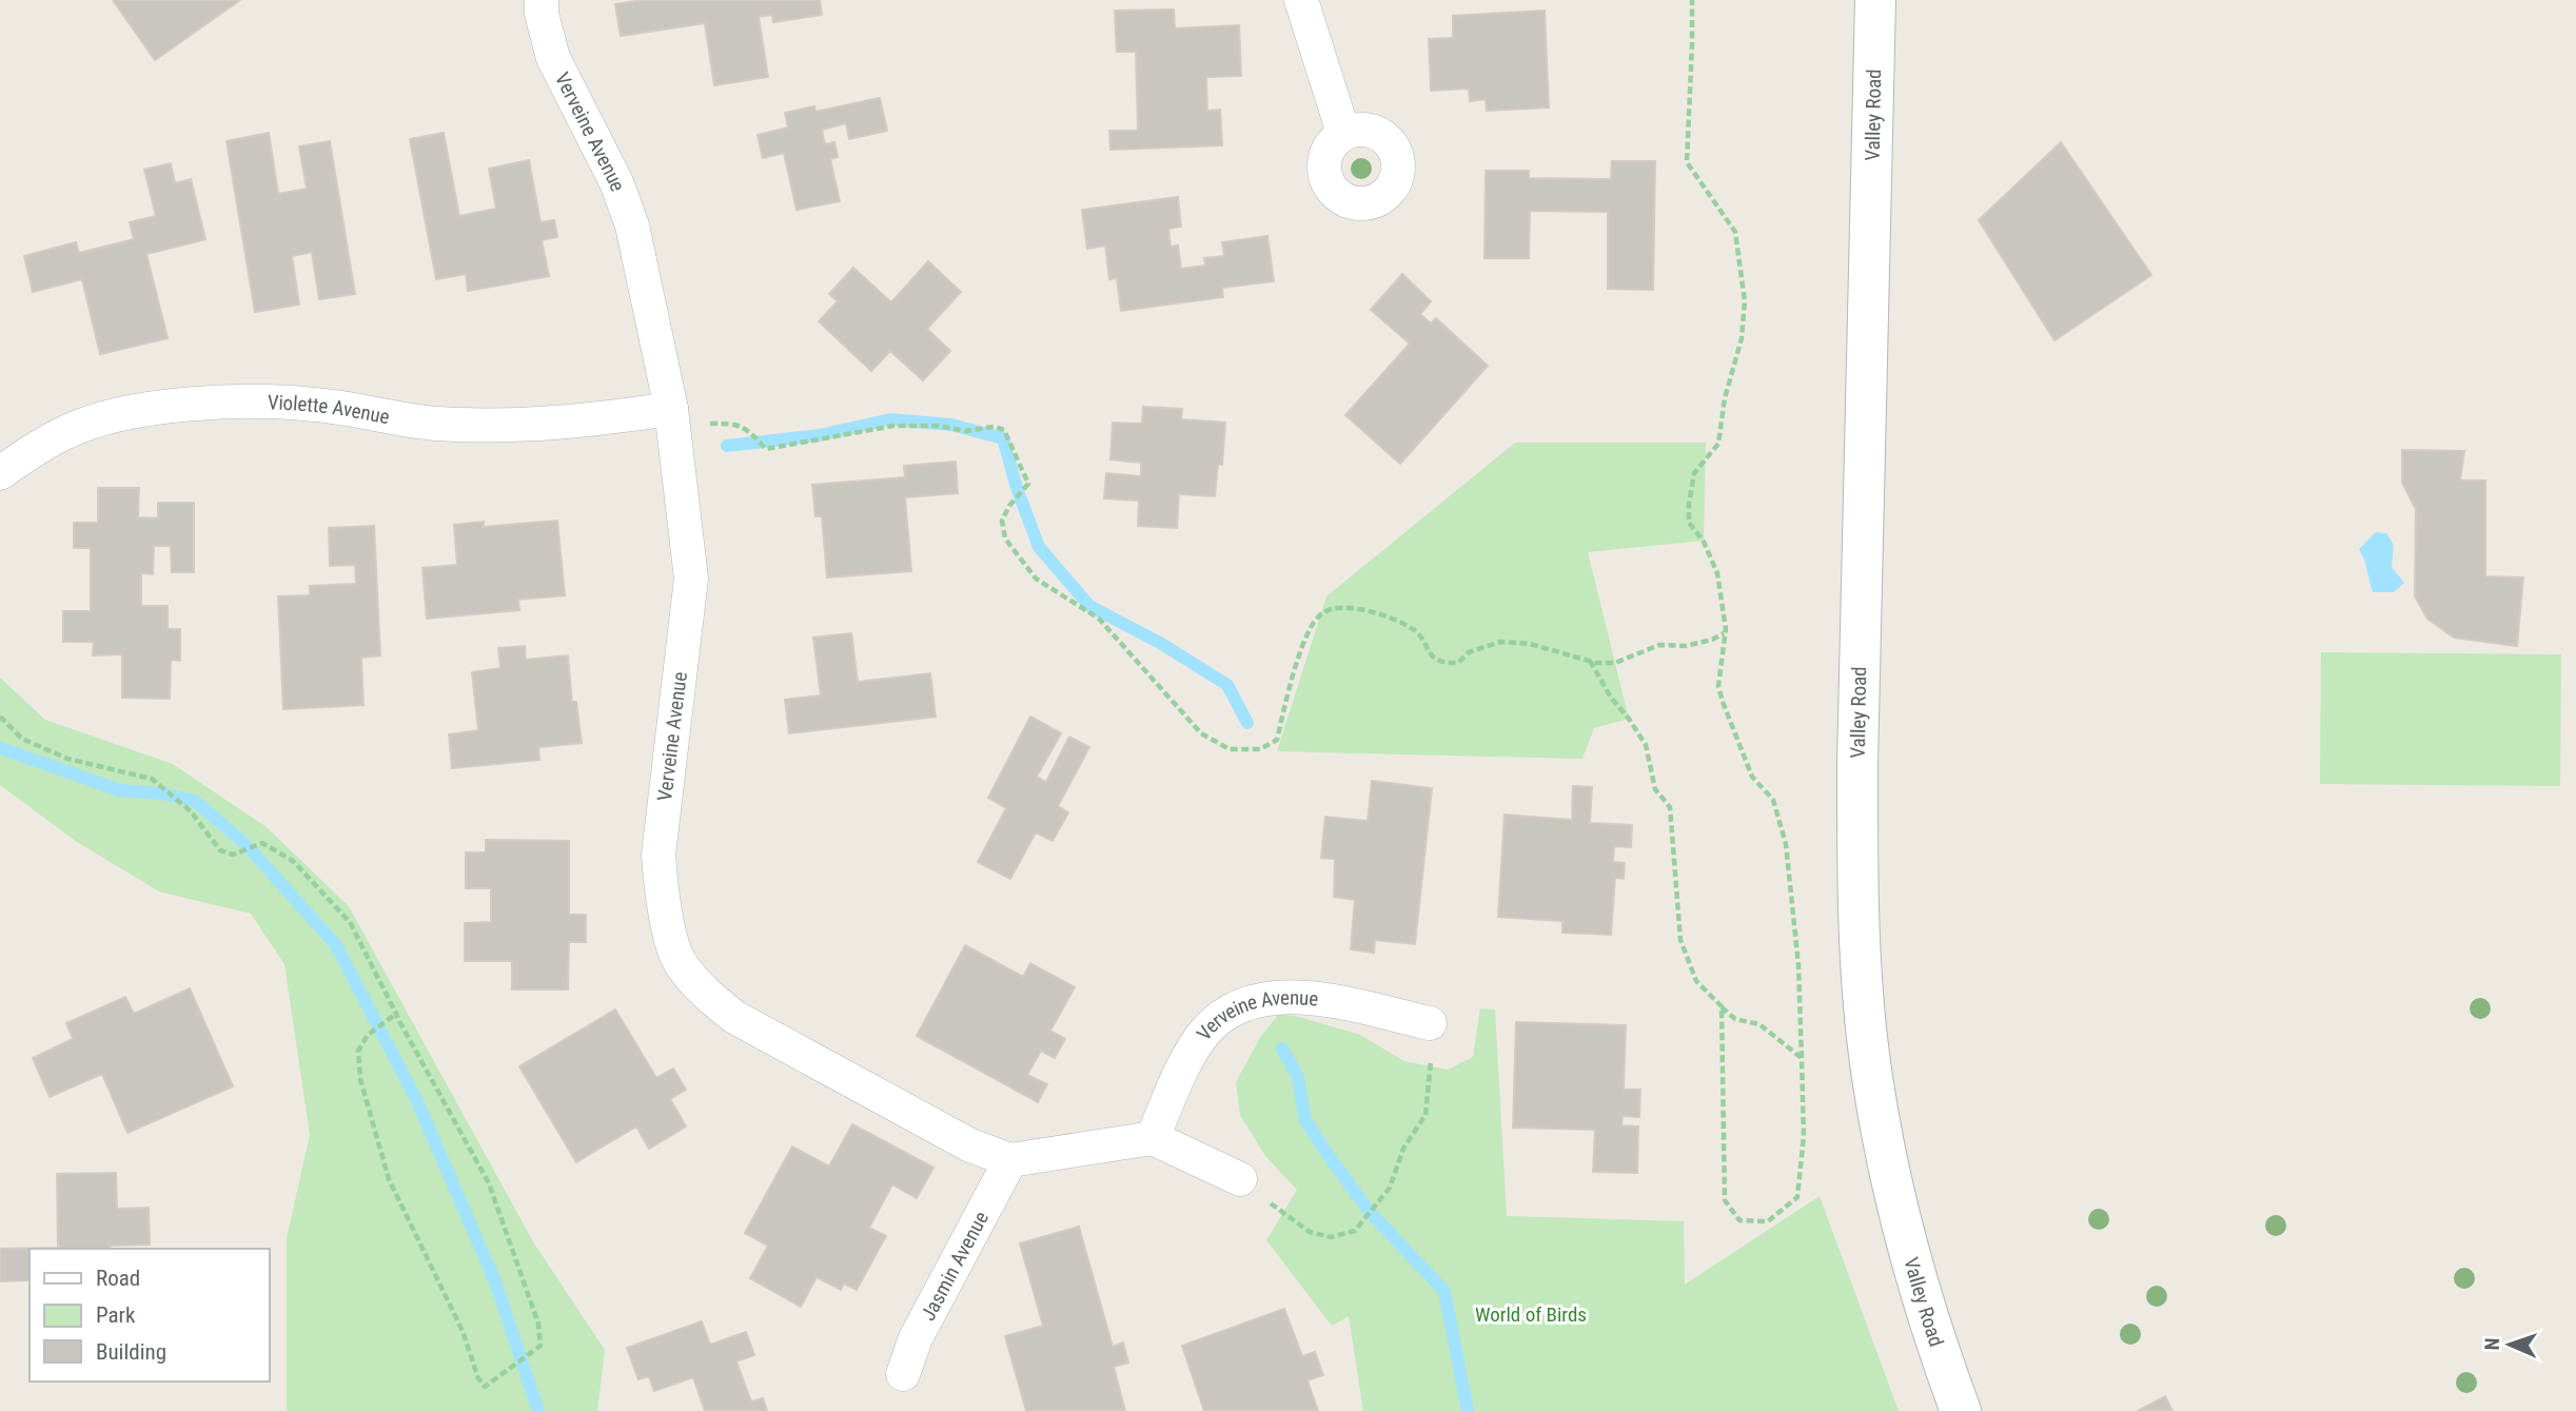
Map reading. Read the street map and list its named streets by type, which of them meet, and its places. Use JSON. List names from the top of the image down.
{
  "streets": {
    "street": [
      "Valley Road",
      "Verveine Avenue",
      "Violette Avenue",
      "Jasmin Avenue"
    ]
  },
  "crossings": [
    ["Verveine Avenue", "Violette Avenue"],
    ["Verveine Avenue", "Jasmin Avenue"]
  ],
  "parks": ["World of Birds"],
  "legend": ["Road", "Park", "Building"],
  "north": "left"
}
